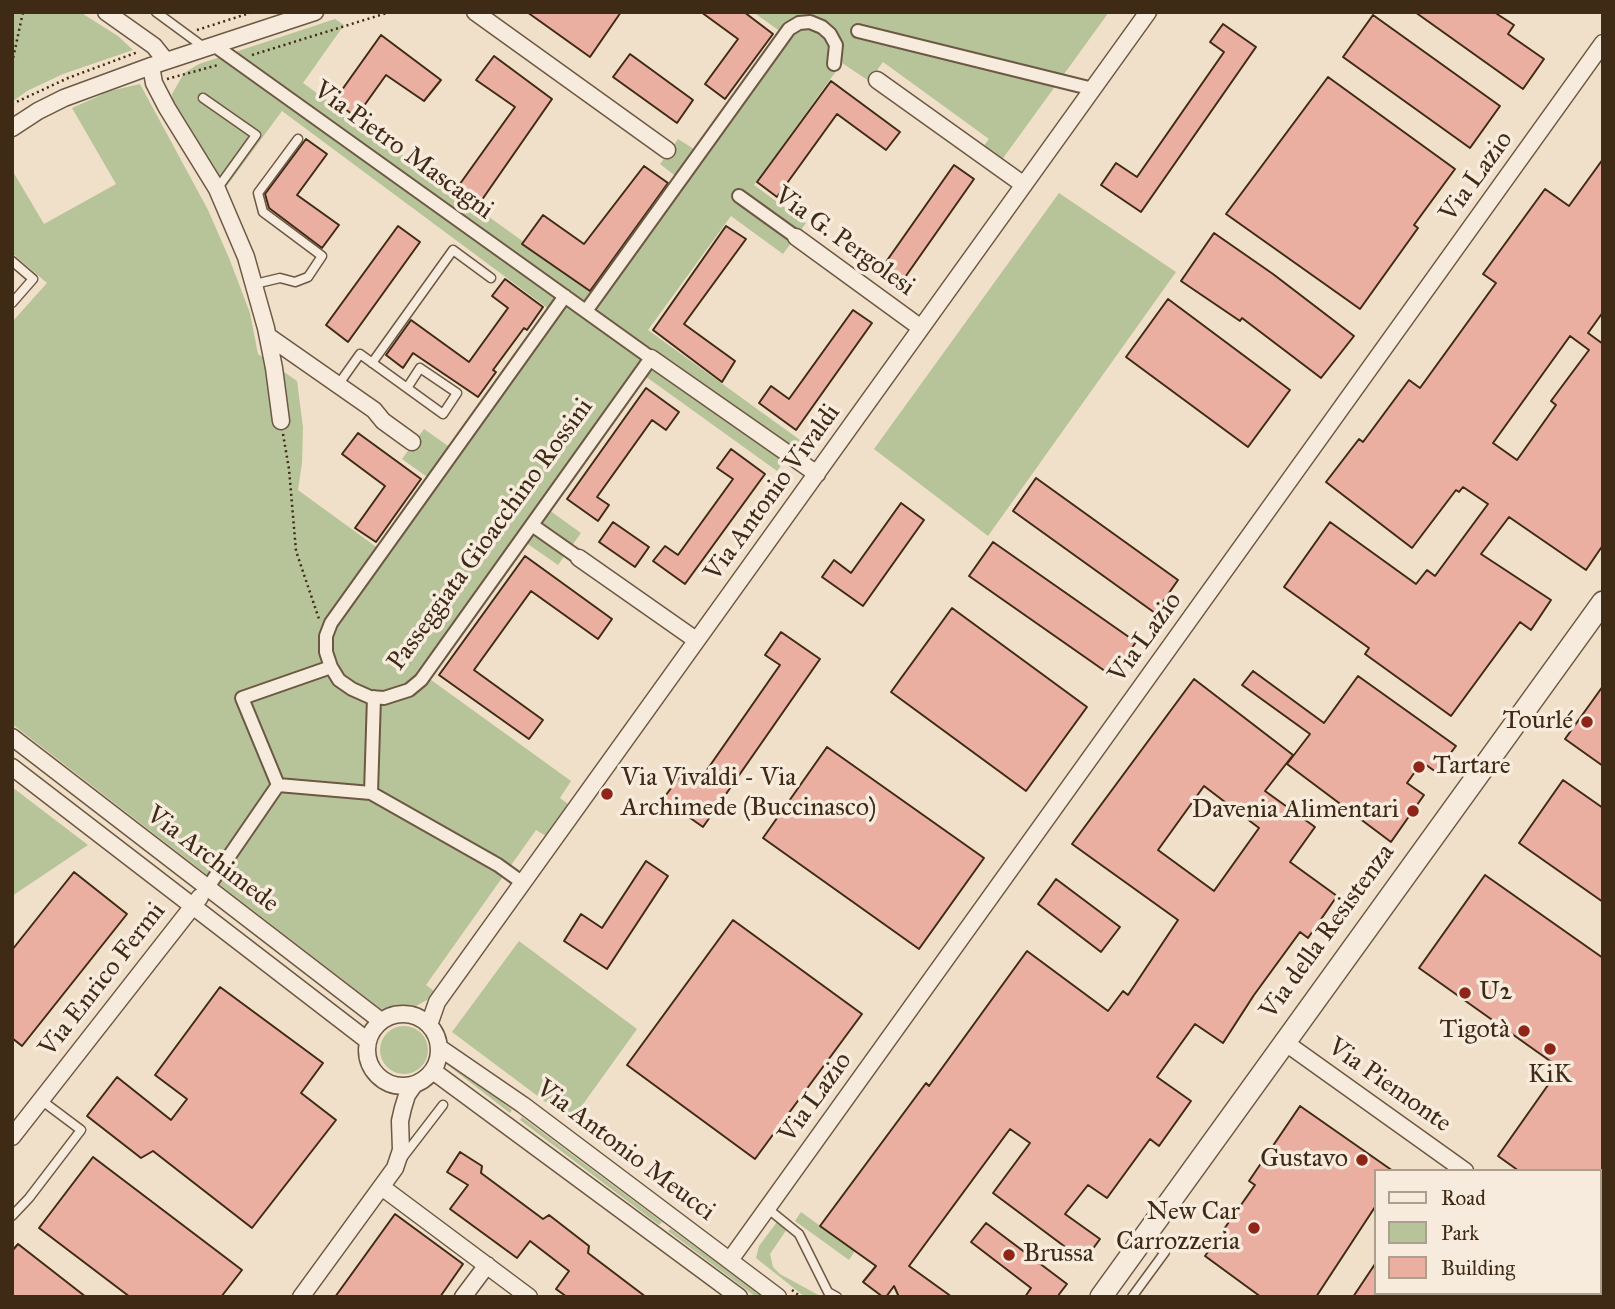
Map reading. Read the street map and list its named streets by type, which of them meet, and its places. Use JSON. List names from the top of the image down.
{
  "streets": {
    "street": [
      "Via Pietro Mascagni",
      "Via Lazio",
      "Via G. Pergolesi",
      "Via Antonio Vivaldi",
      "Passeggiata Gioacchino Rossini",
      "Via Archimede",
      "Via della Resistenza",
      "Via Enrico Fermi",
      "Via Piemonte",
      "Via Antonio Meucci"
    ]
  },
  "crossings": [
    ["Via Lazio", "Via Antonio Meucci"],
    ["Via G. Pergolesi", "Via Antonio Vivaldi"],
    ["Via Antonio Vivaldi", "Via Archimede"],
    ["Via Antonio Vivaldi", "Via Antonio Meucci"],
    ["Via Archimede", "Via Enrico Fermi"],
    ["Via Archimede", "Via Antonio Meucci"],
    ["Via della Resistenza", "Via Piemonte"]
  ],
  "places": [
    "Tourlé",
    "Tartare",
    "Via Vivaldi - Via Archimede (Buccinasco)",
    "Davenia Alimentari",
    "U2",
    "Tigotà",
    "KiK",
    "Gustavo",
    "New Car Carrozzeria",
    "Brussa"
  ],
  "legend": ["Road", "Park", "Building"]
}
